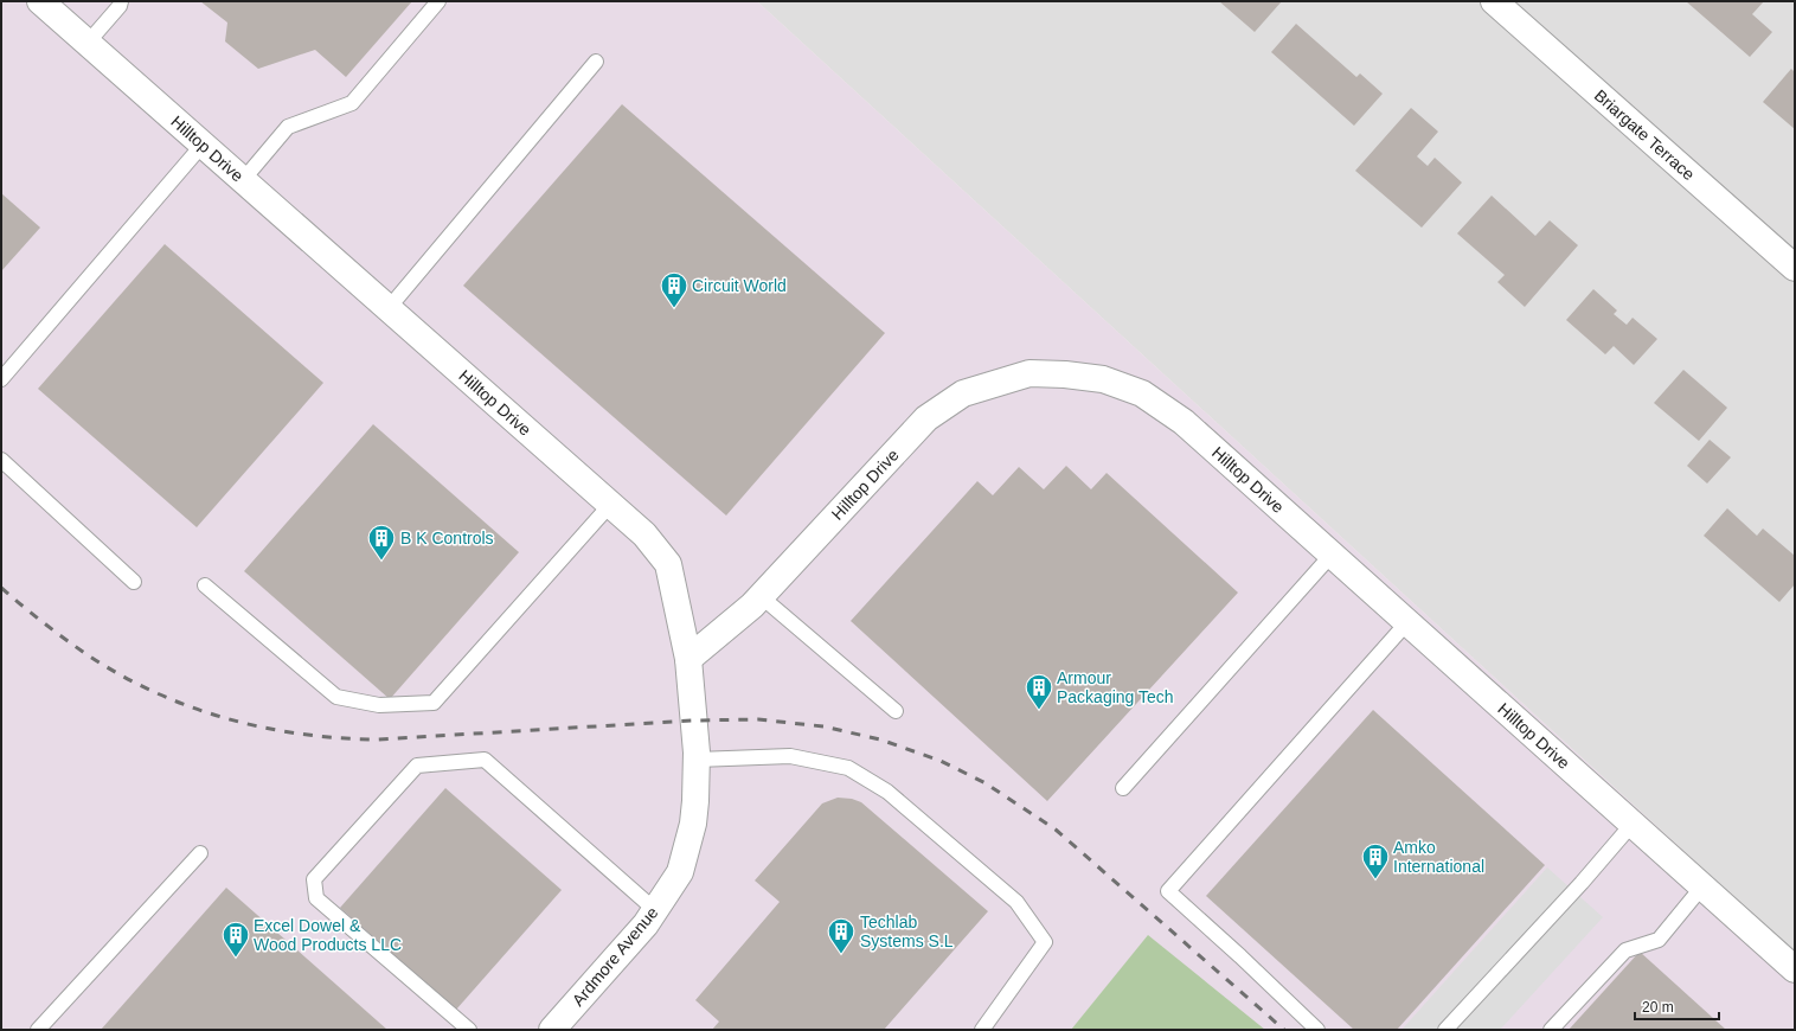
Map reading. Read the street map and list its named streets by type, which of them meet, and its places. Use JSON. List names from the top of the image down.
{
  "streets": {
    "street": ["Briargate Terrace", "Hilltop Drive", "Ardmore Avenue"]
  },
  "crossings": [
    ["Hilltop Drive", "Ardmore Avenue"]
  ],
  "places": {
    "building": [
      "Circuit World",
      "B K Controls",
      "Armour Packaging Tech",
      "Amko International",
      "Techlab Systems S.L",
      "Excel Dowel & Wood Products LLC"
    ]
  },
  "scale_bar": "20 m"
}
